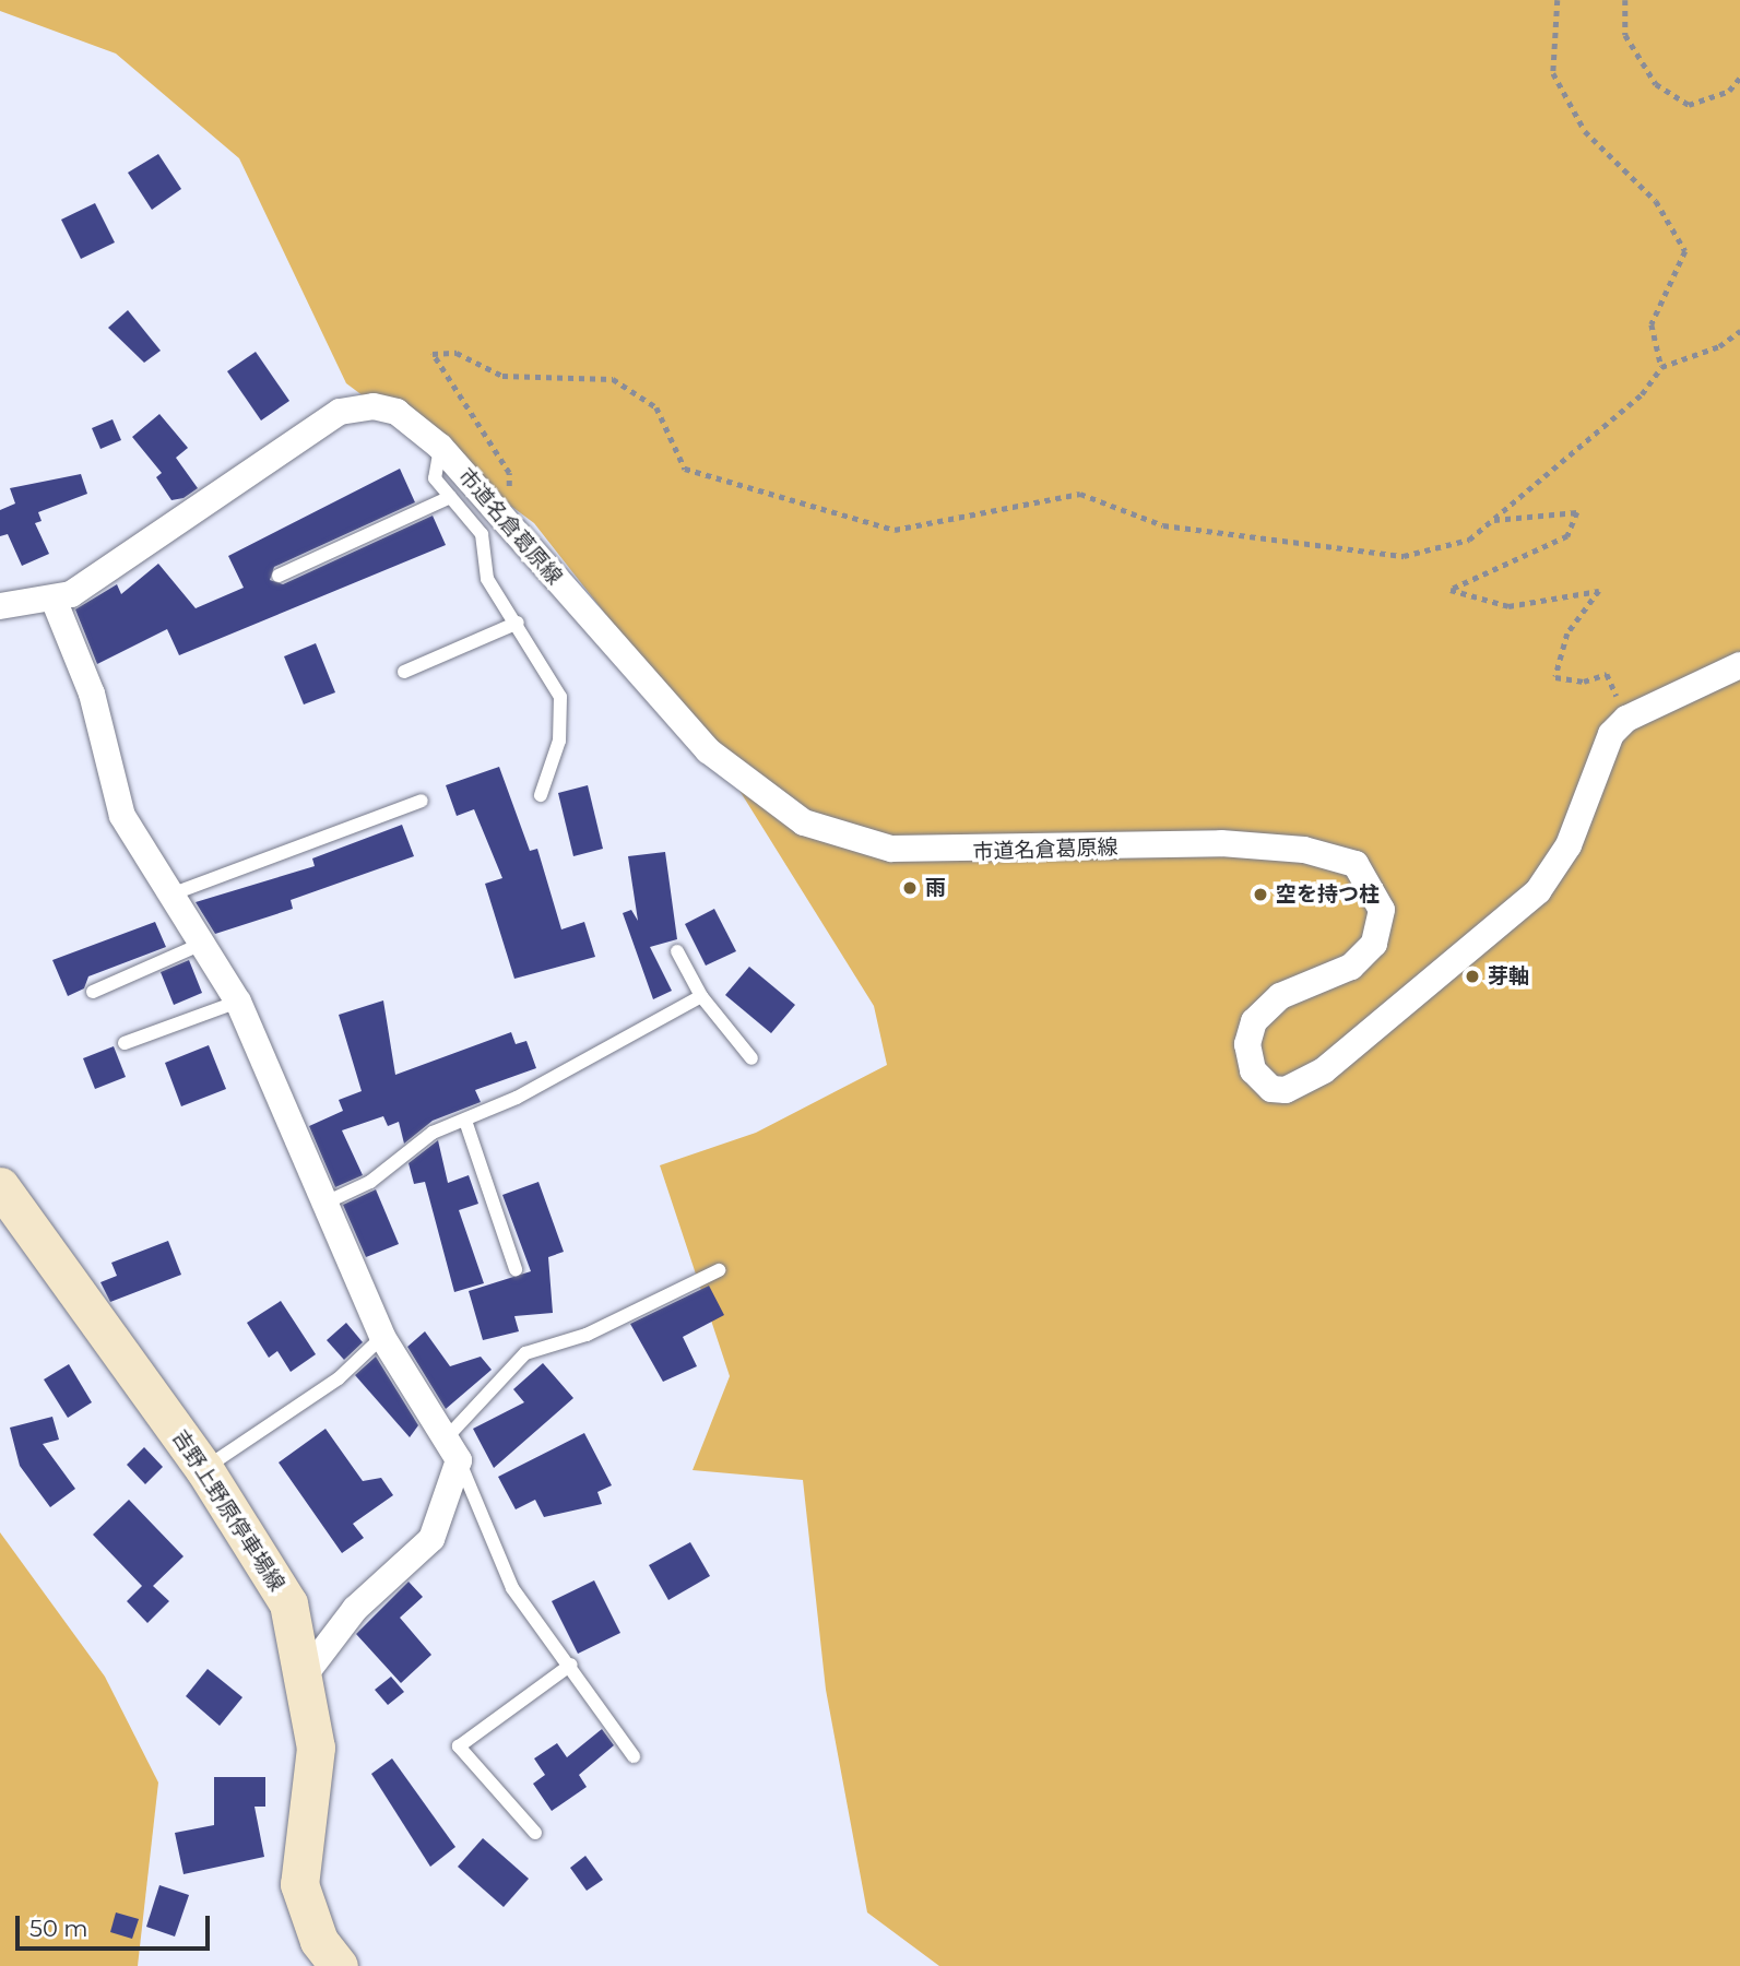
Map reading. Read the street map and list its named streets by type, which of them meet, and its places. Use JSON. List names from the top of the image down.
{
  "streets": {
    "main road": ["吉野上野原停車場線"],
    "street": ["市道名倉葛原線"]
  },
  "places": ["雨", "空を持つ柱", "芽軸"],
  "scale_bar": "50 m"
}
